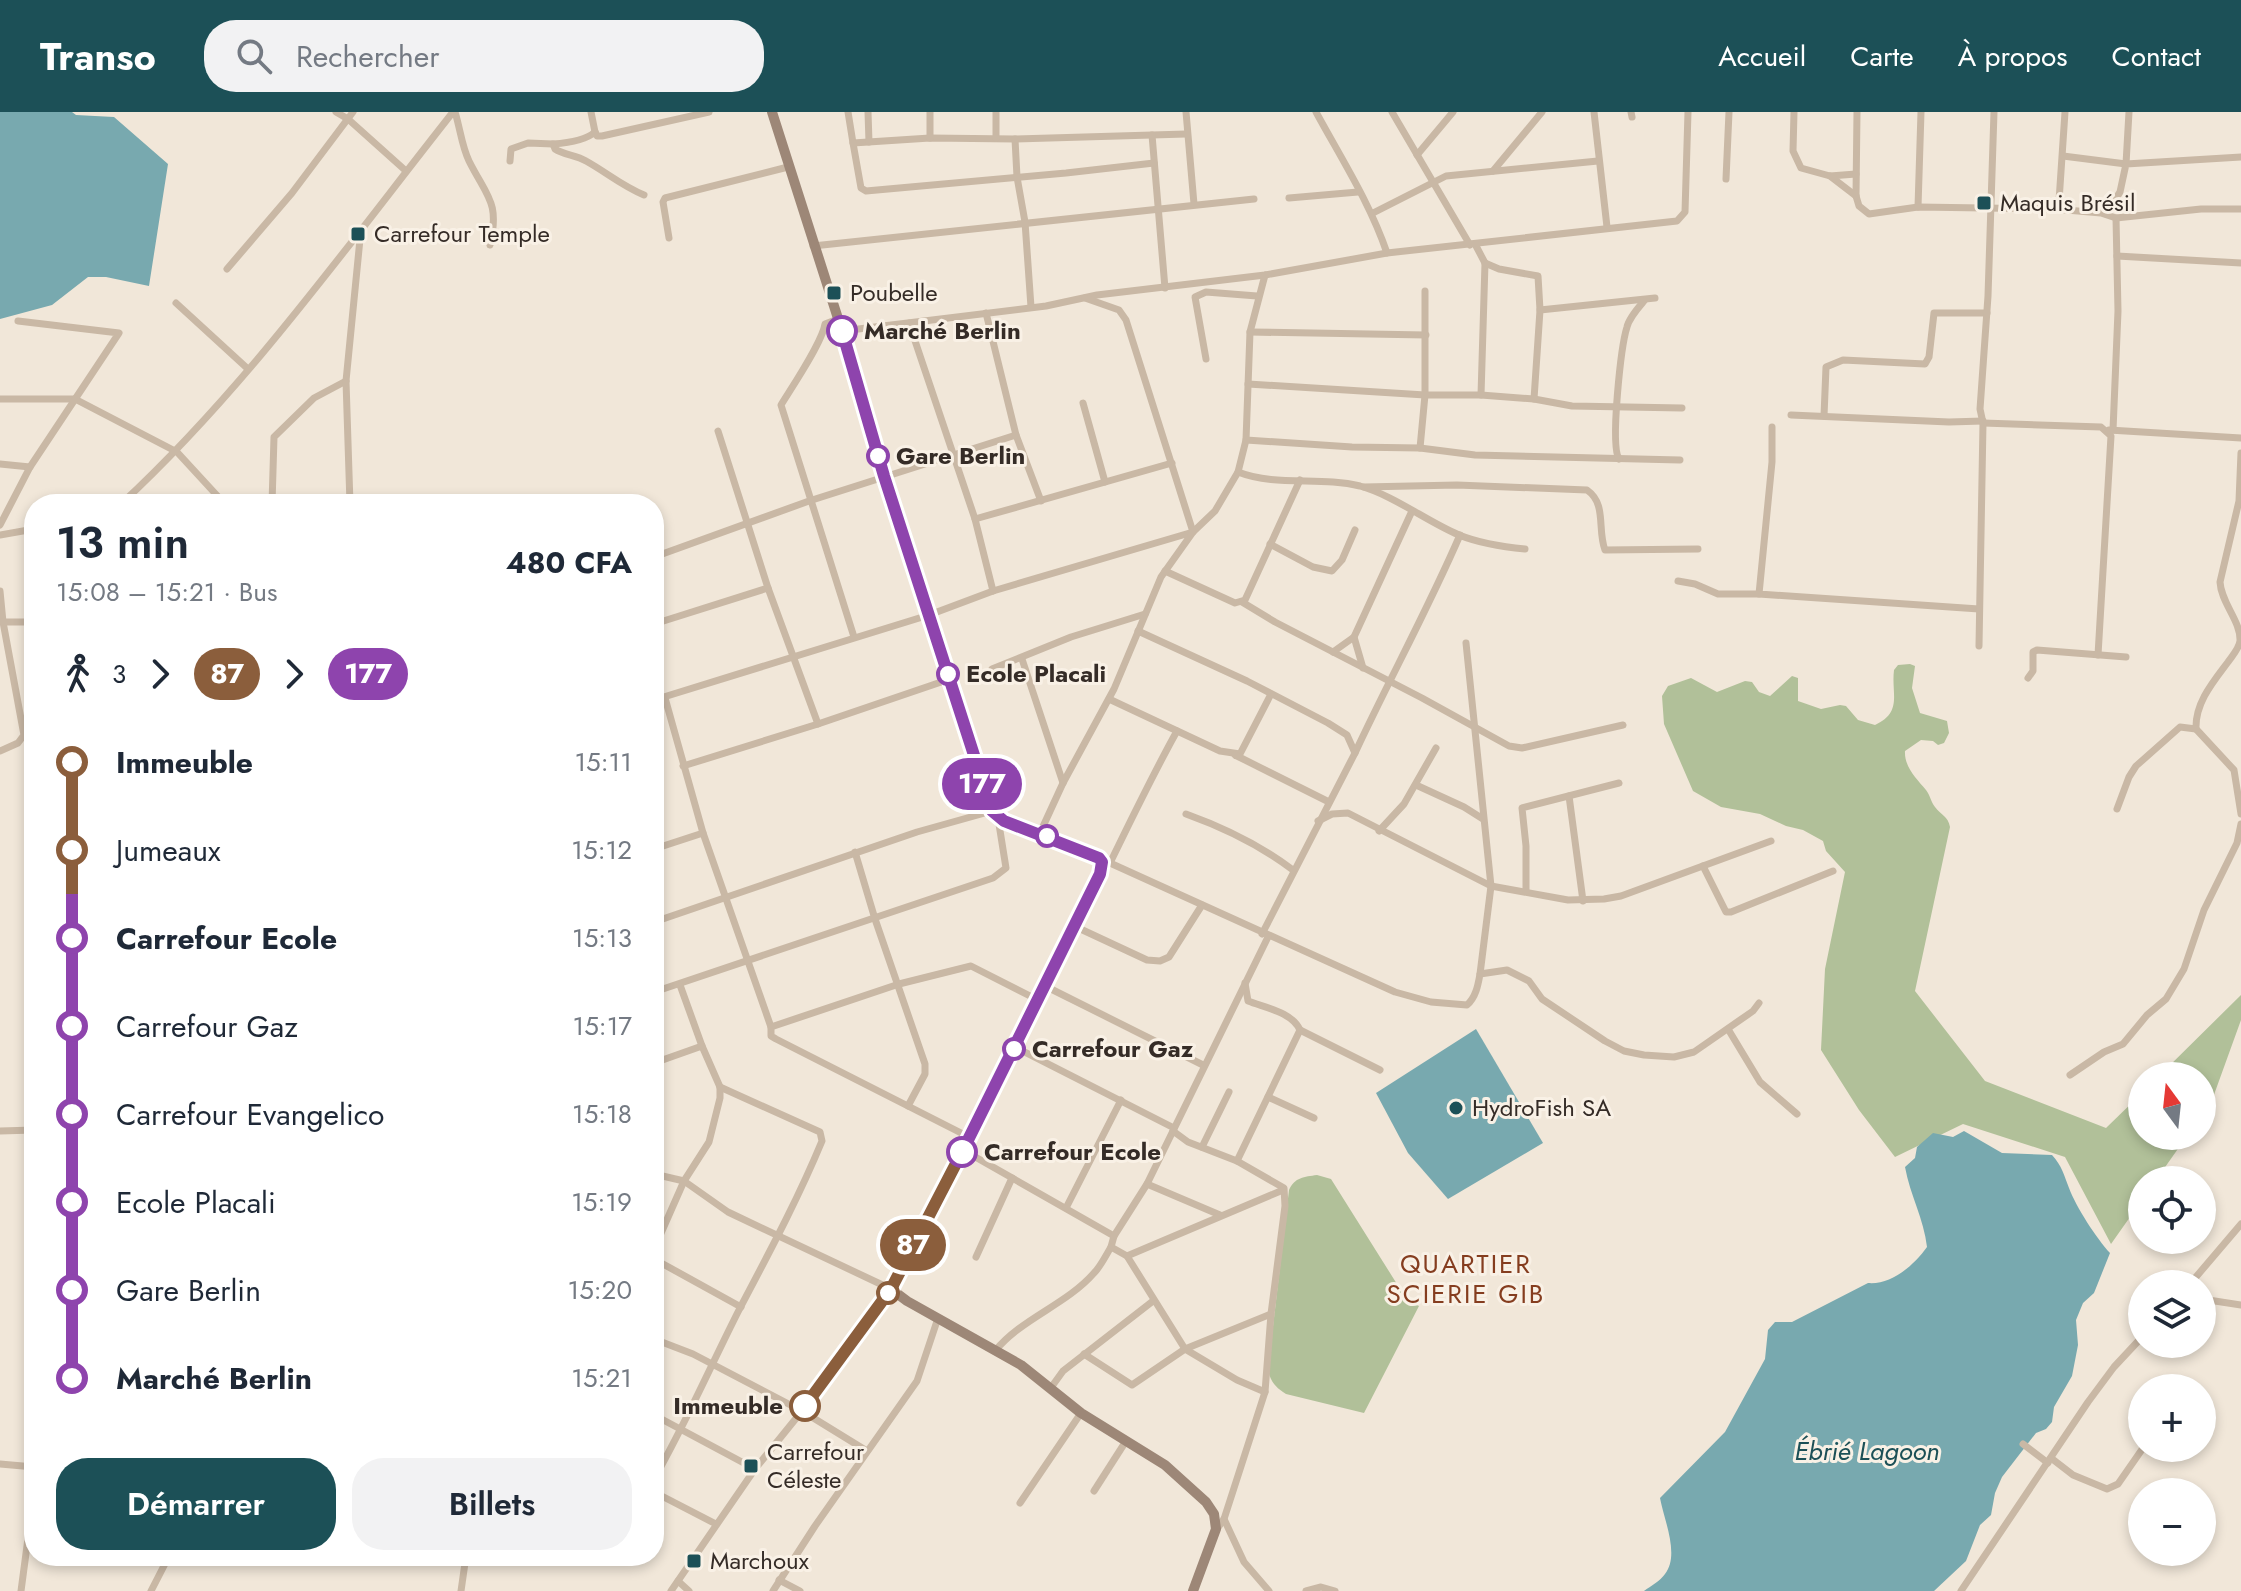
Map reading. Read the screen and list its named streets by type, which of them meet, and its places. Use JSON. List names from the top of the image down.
{
  "districts": ["QUARTIER SCIERIE GIB"],
  "water": ["Ébrié Lagoon"],
  "places": {
    "transit": [
      "Maquis Brésil",
      "Carrefour Temple",
      "Poubelle",
      "Carrefour Céleste",
      "Marchoux"
    ],
    "other": [
      "Marché Berlin",
      "Gare Berlin",
      "Ecole Placali",
      "Carrefour Gaz",
      "HydroFish SA",
      "Carrefour Ecole",
      "Immeuble"
    ]
  },
  "lines": ["bus line 177", "bus line 87"],
  "north": "top",
  "page": {
    "header": "Transo",
    "search": "Rechercher",
    "nav": [
      "Accueil",
      "Carte",
      "À propos",
      "Contact"
    ],
    "on_map": ["87", "177"],
    "heading": ["13 min", "15:08 – 15:21 · Bus", "480 CFA"],
    "legs": ["3", "87", "177"],
    "list": [
      {
        "name": "Immeuble",
        "value": "15:11"
      },
      {
        "name": "Jumeaux",
        "value": "15:12"
      },
      {
        "name": "Carrefour Ecole",
        "value": "15:13"
      },
      {
        "name": "Carrefour Gaz",
        "value": "15:17"
      },
      {
        "name": "Carrefour Evangelico",
        "value": "15:18"
      },
      {
        "name": "Ecole Placali",
        "value": "15:19"
      },
      {
        "name": "Gare Berlin",
        "value": "15:20"
      },
      {
        "name": "Marché Berlin",
        "value": "15:21"
      }
    ],
    "map_buttons": ["+", "−"],
    "buttons": ["Démarrer", "Billets"]
  }
}
